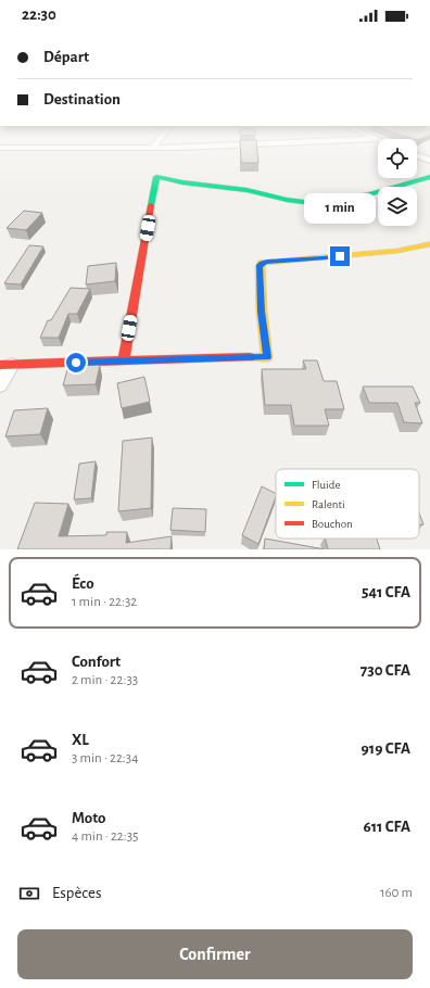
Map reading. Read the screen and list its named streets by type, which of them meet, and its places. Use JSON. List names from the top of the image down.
{
  "legend": ["Fluide", "Ralenti", "Bouchon"],
  "page": {
    "status": "22:30",
    "banner": ["Départ", "Destination"],
    "bubble": "1 min",
    "list": [
      {
        "name": "Éco",
        "note": "1 min · 22:32",
        "value": "541 CFA"
      },
      {
        "name": "Confort",
        "note": "2 min · 22:33",
        "value": "730 CFA"
      },
      {
        "name": "XL",
        "note": "3 min · 22:34",
        "value": "919 CFA"
      },
      {
        "name": "Moto",
        "note": "4 min · 22:35",
        "value": "611 CFA"
      }
    ],
    "pay": ["Espèces", "160 m"],
    "buttons": "Confirmer"
  }
}
